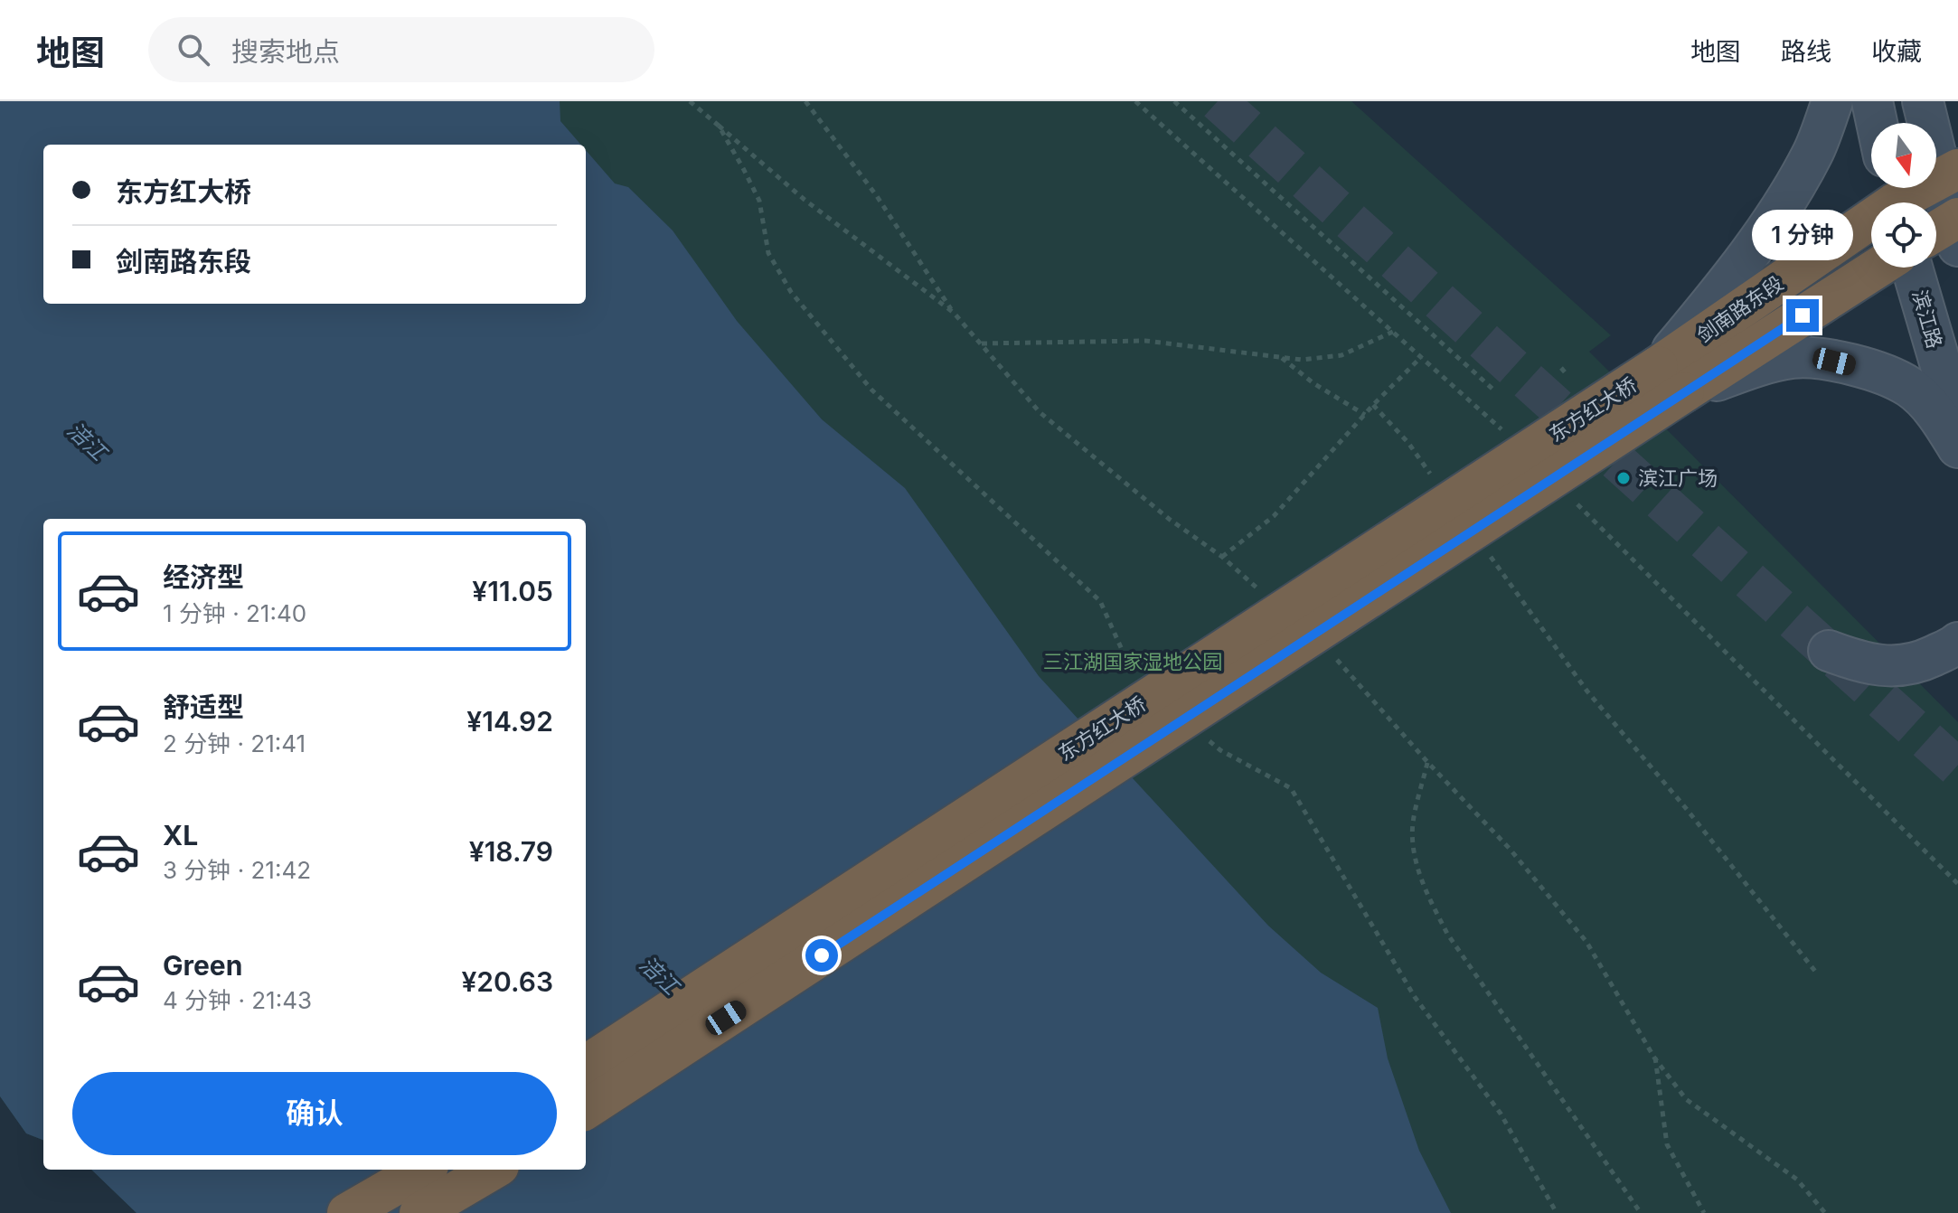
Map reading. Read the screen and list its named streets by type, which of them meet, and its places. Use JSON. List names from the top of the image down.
{
  "streets": {
    "highway": ["剑南路东段", "东方红大桥"],
    "street": ["滨江路"]
  },
  "crossings": [
    ["剑南路东段", "东方红大桥"]
  ],
  "water": ["涪江"],
  "parks": ["三江湖国家湿地公园"],
  "places": ["滨江广场"],
  "north": "bottom",
  "page": {
    "header": "地图",
    "search": "搜索地点",
    "nav": ["地图", "路线", "收藏"],
    "banner": ["东方红大桥", "剑南路东段"],
    "bubble": "1 分钟",
    "list": [
      {
        "name": "经济型",
        "note": "1 分钟 · 21:40",
        "value": "¥11.05"
      },
      {
        "name": "舒适型",
        "note": "2 分钟 · 21:41",
        "value": "¥14.92"
      },
      {
        "name": "XL",
        "note": "3 分钟 · 21:42",
        "value": "¥18.79"
      },
      {
        "name": "Green",
        "note": "4 分钟 · 21:43",
        "value": "¥20.63"
      }
    ],
    "buttons": "确认"
  }
}
